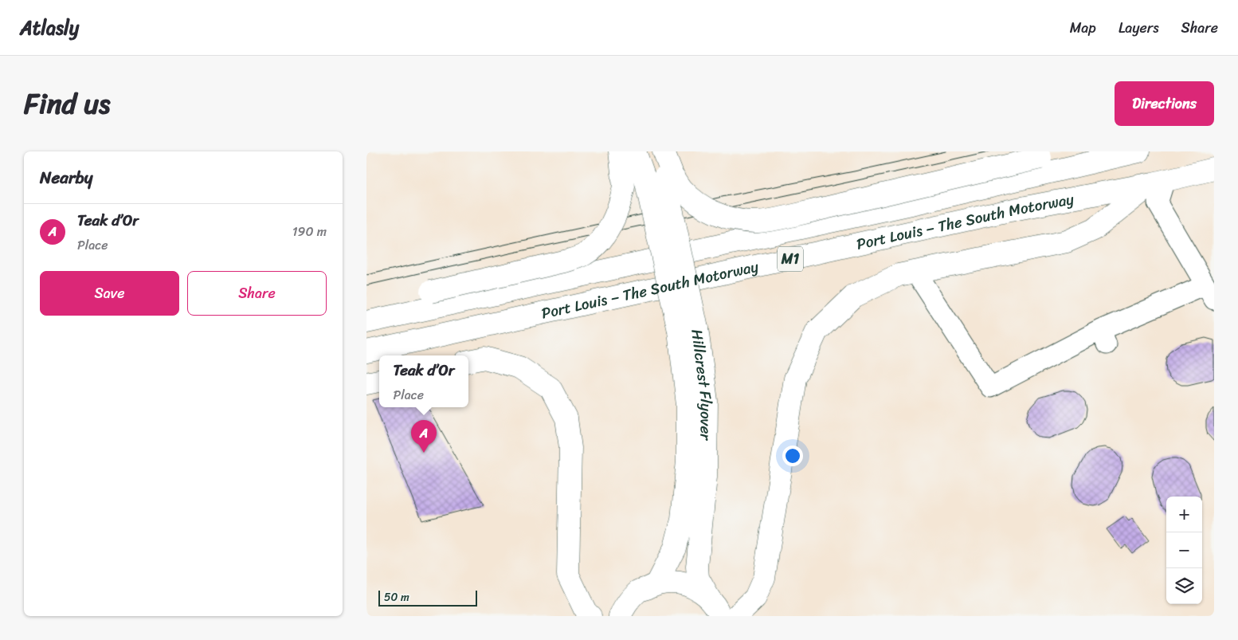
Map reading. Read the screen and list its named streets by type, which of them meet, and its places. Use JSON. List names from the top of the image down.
{
  "streets": {
    "main road": ["Port Louis – The South Motorway", "M1", "Hillcrest Flyover"]
  },
  "scale_bar": "50 m",
  "page": {
    "header": "Atlasly",
    "nav": ["Map", "Layers", "Share"],
    "title": "Find us",
    "buttons": [
      "Directions",
      ["Save", "Share"]
    ],
    "heading": "Nearby",
    "list": [
      {
        "mark": "A",
        "name": "Teak d’Or",
        "note": "Place",
        "value": "190 m"
      }
    ],
    "popup": ["Teak d’Or", "Place"],
    "pins": "A",
    "map_buttons": ["+", "−"],
    "scale": "50 m"
  }
}
